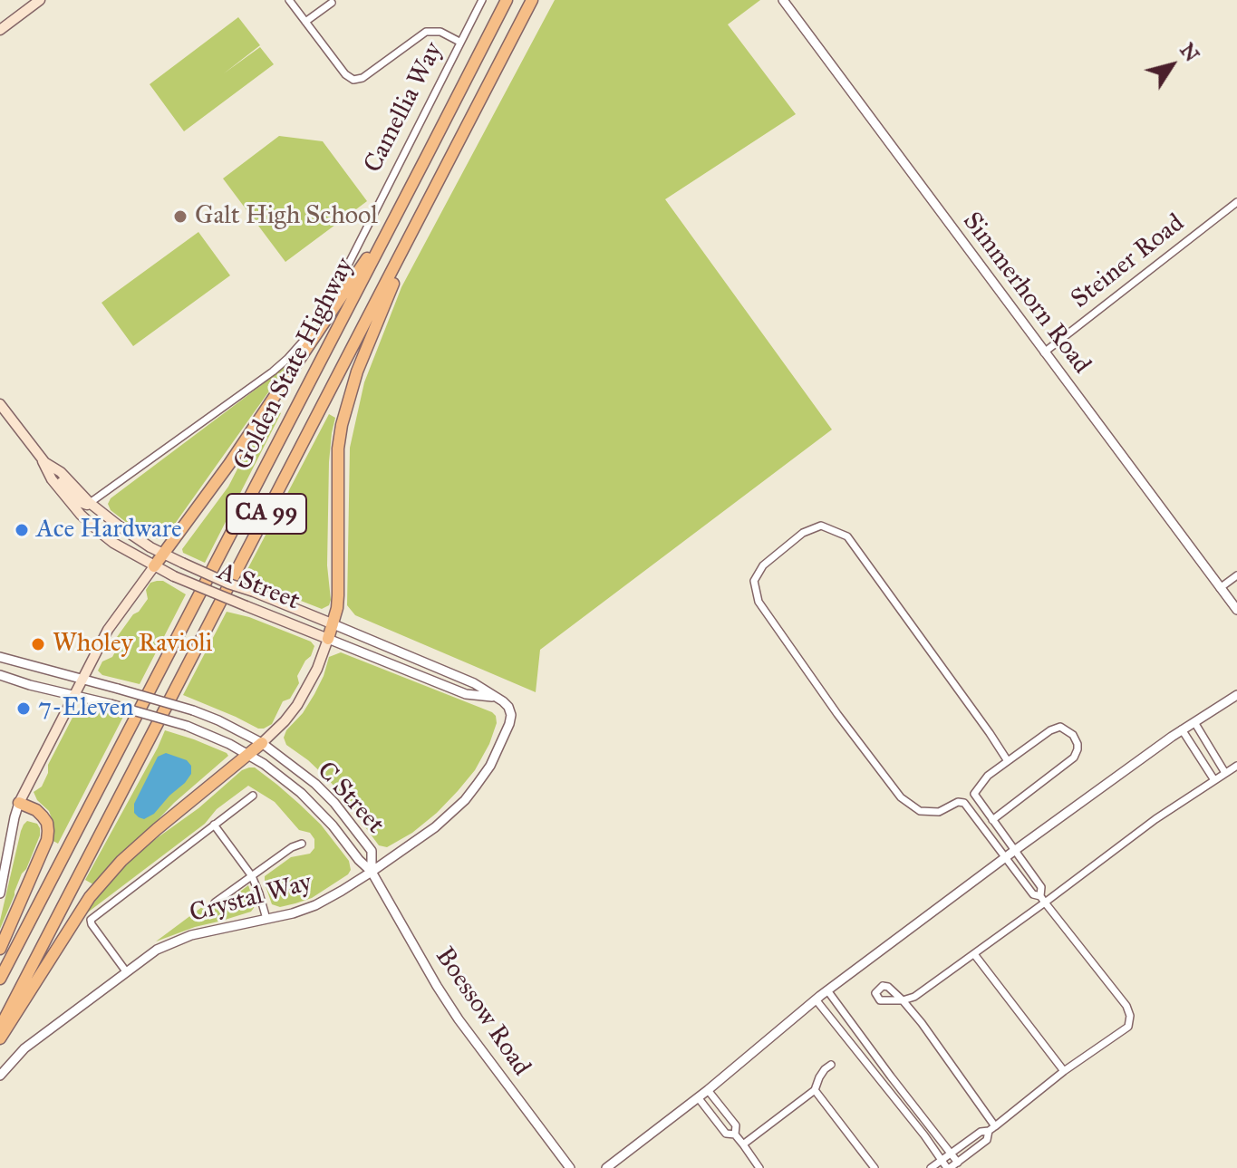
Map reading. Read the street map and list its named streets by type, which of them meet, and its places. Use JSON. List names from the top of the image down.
{
  "streets": {
    "highway": ["Golden State Highway", "CA 99"],
    "main road": ["A Street"],
    "street": [
      "Camellia Way",
      "Steiner Road",
      "Simmerhorn Road",
      "C Street",
      "Crystal Way",
      "Boessow Road"
    ]
  },
  "crossings": [
    ["Camellia Way", "A Street"],
    ["Steiner Road", "Simmerhorn Road"],
    ["A Street", "Crystal Way"],
    ["C Street", "Crystal Way"],
    ["C Street", "Boessow Road"],
    ["Crystal Way", "Boessow Road"]
  ],
  "places": [
    "Galt High School",
    "Ace Hardware",
    "Wholey Ravioli",
    "7-Eleven"
  ],
  "north": "top right"
}
